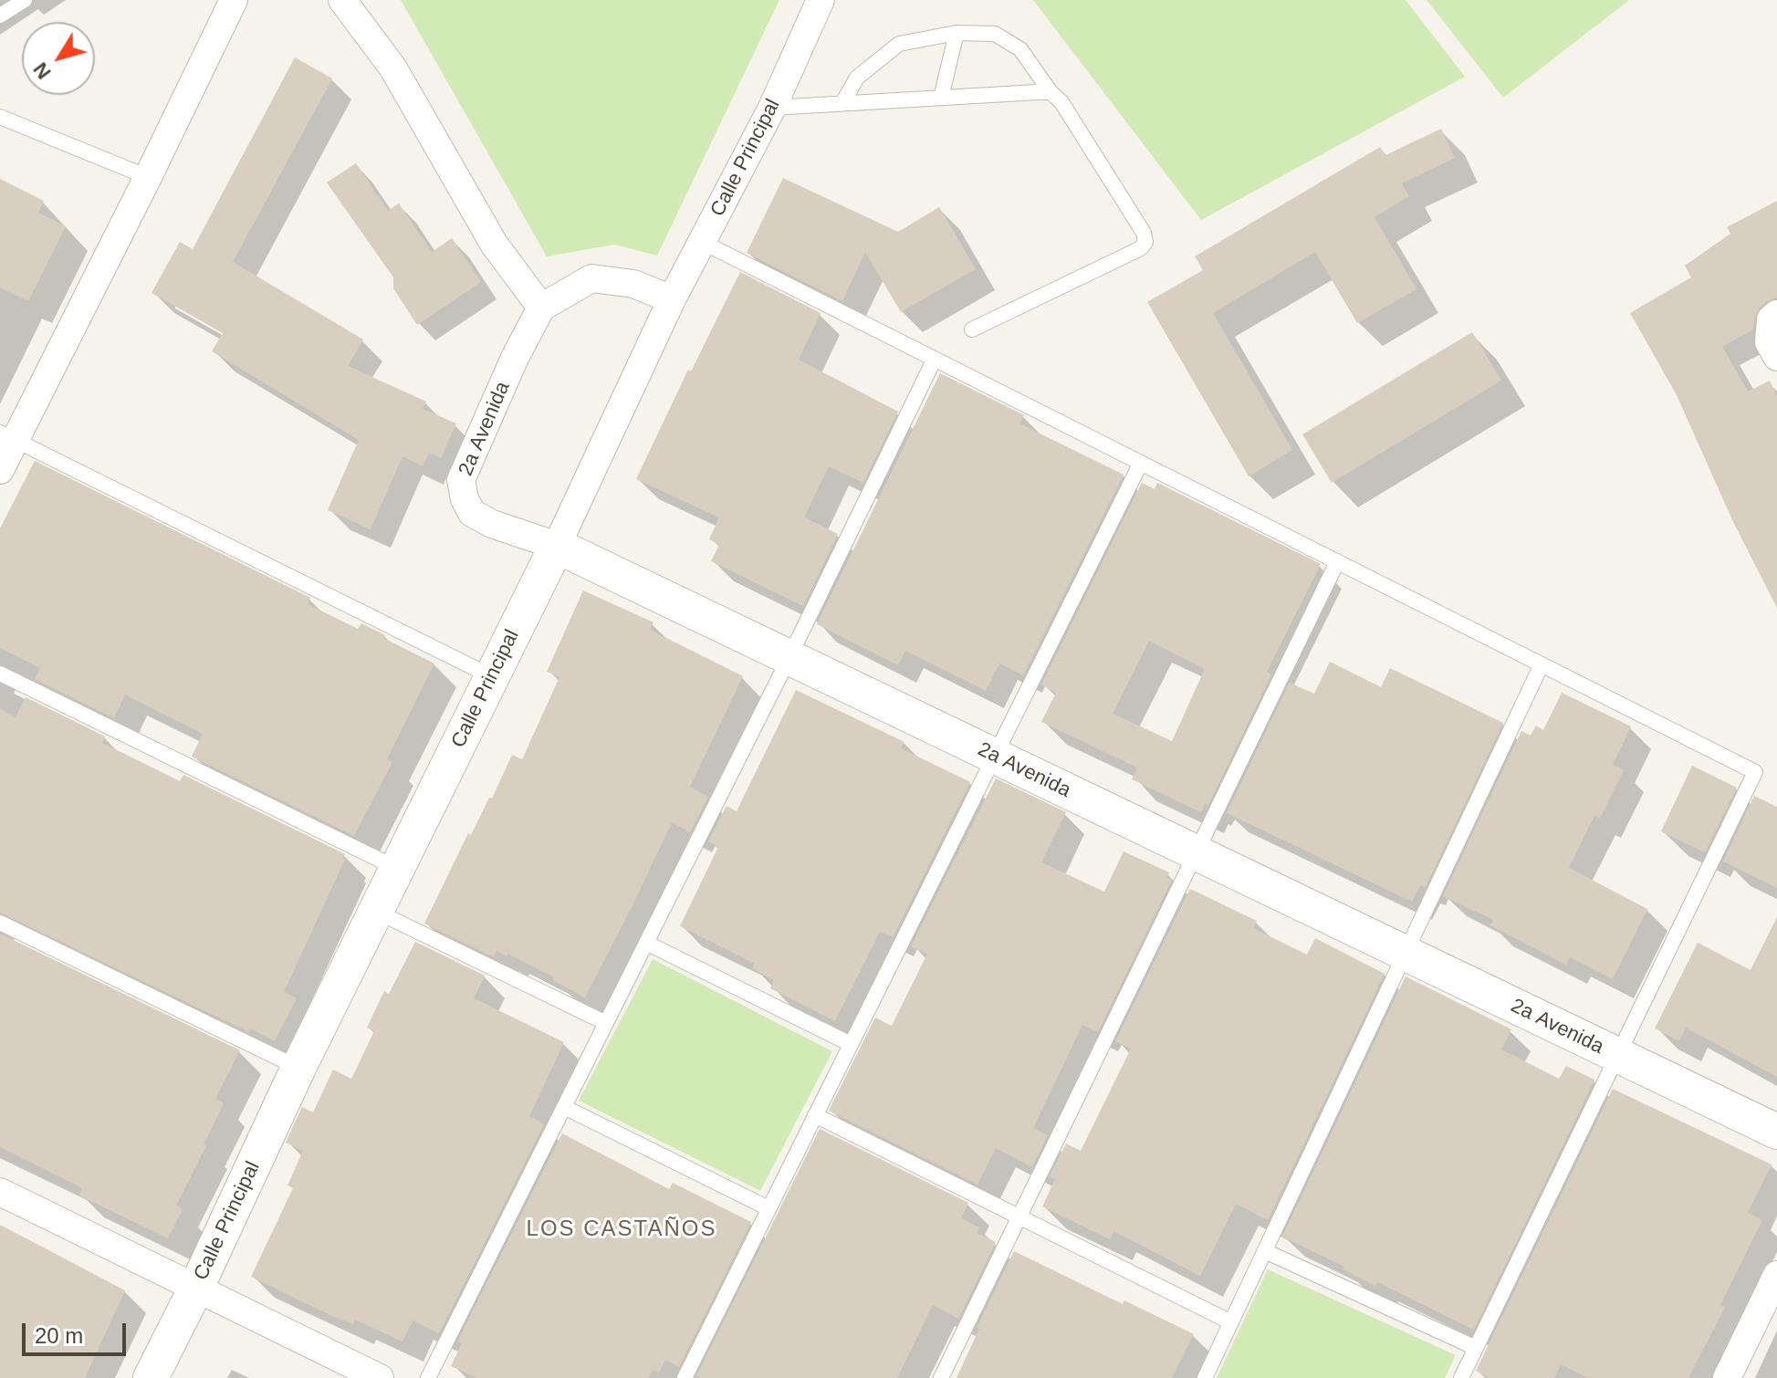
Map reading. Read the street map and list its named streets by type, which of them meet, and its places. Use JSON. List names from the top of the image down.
{
  "streets": {
    "street": ["Calle Principal", "2a Avenida"]
  },
  "crossings": [
    ["Calle Principal", "2a Avenida"]
  ],
  "districts": ["LOS CASTAÑOS"],
  "scale_bar": "20 m",
  "north": "bottom left"
}
